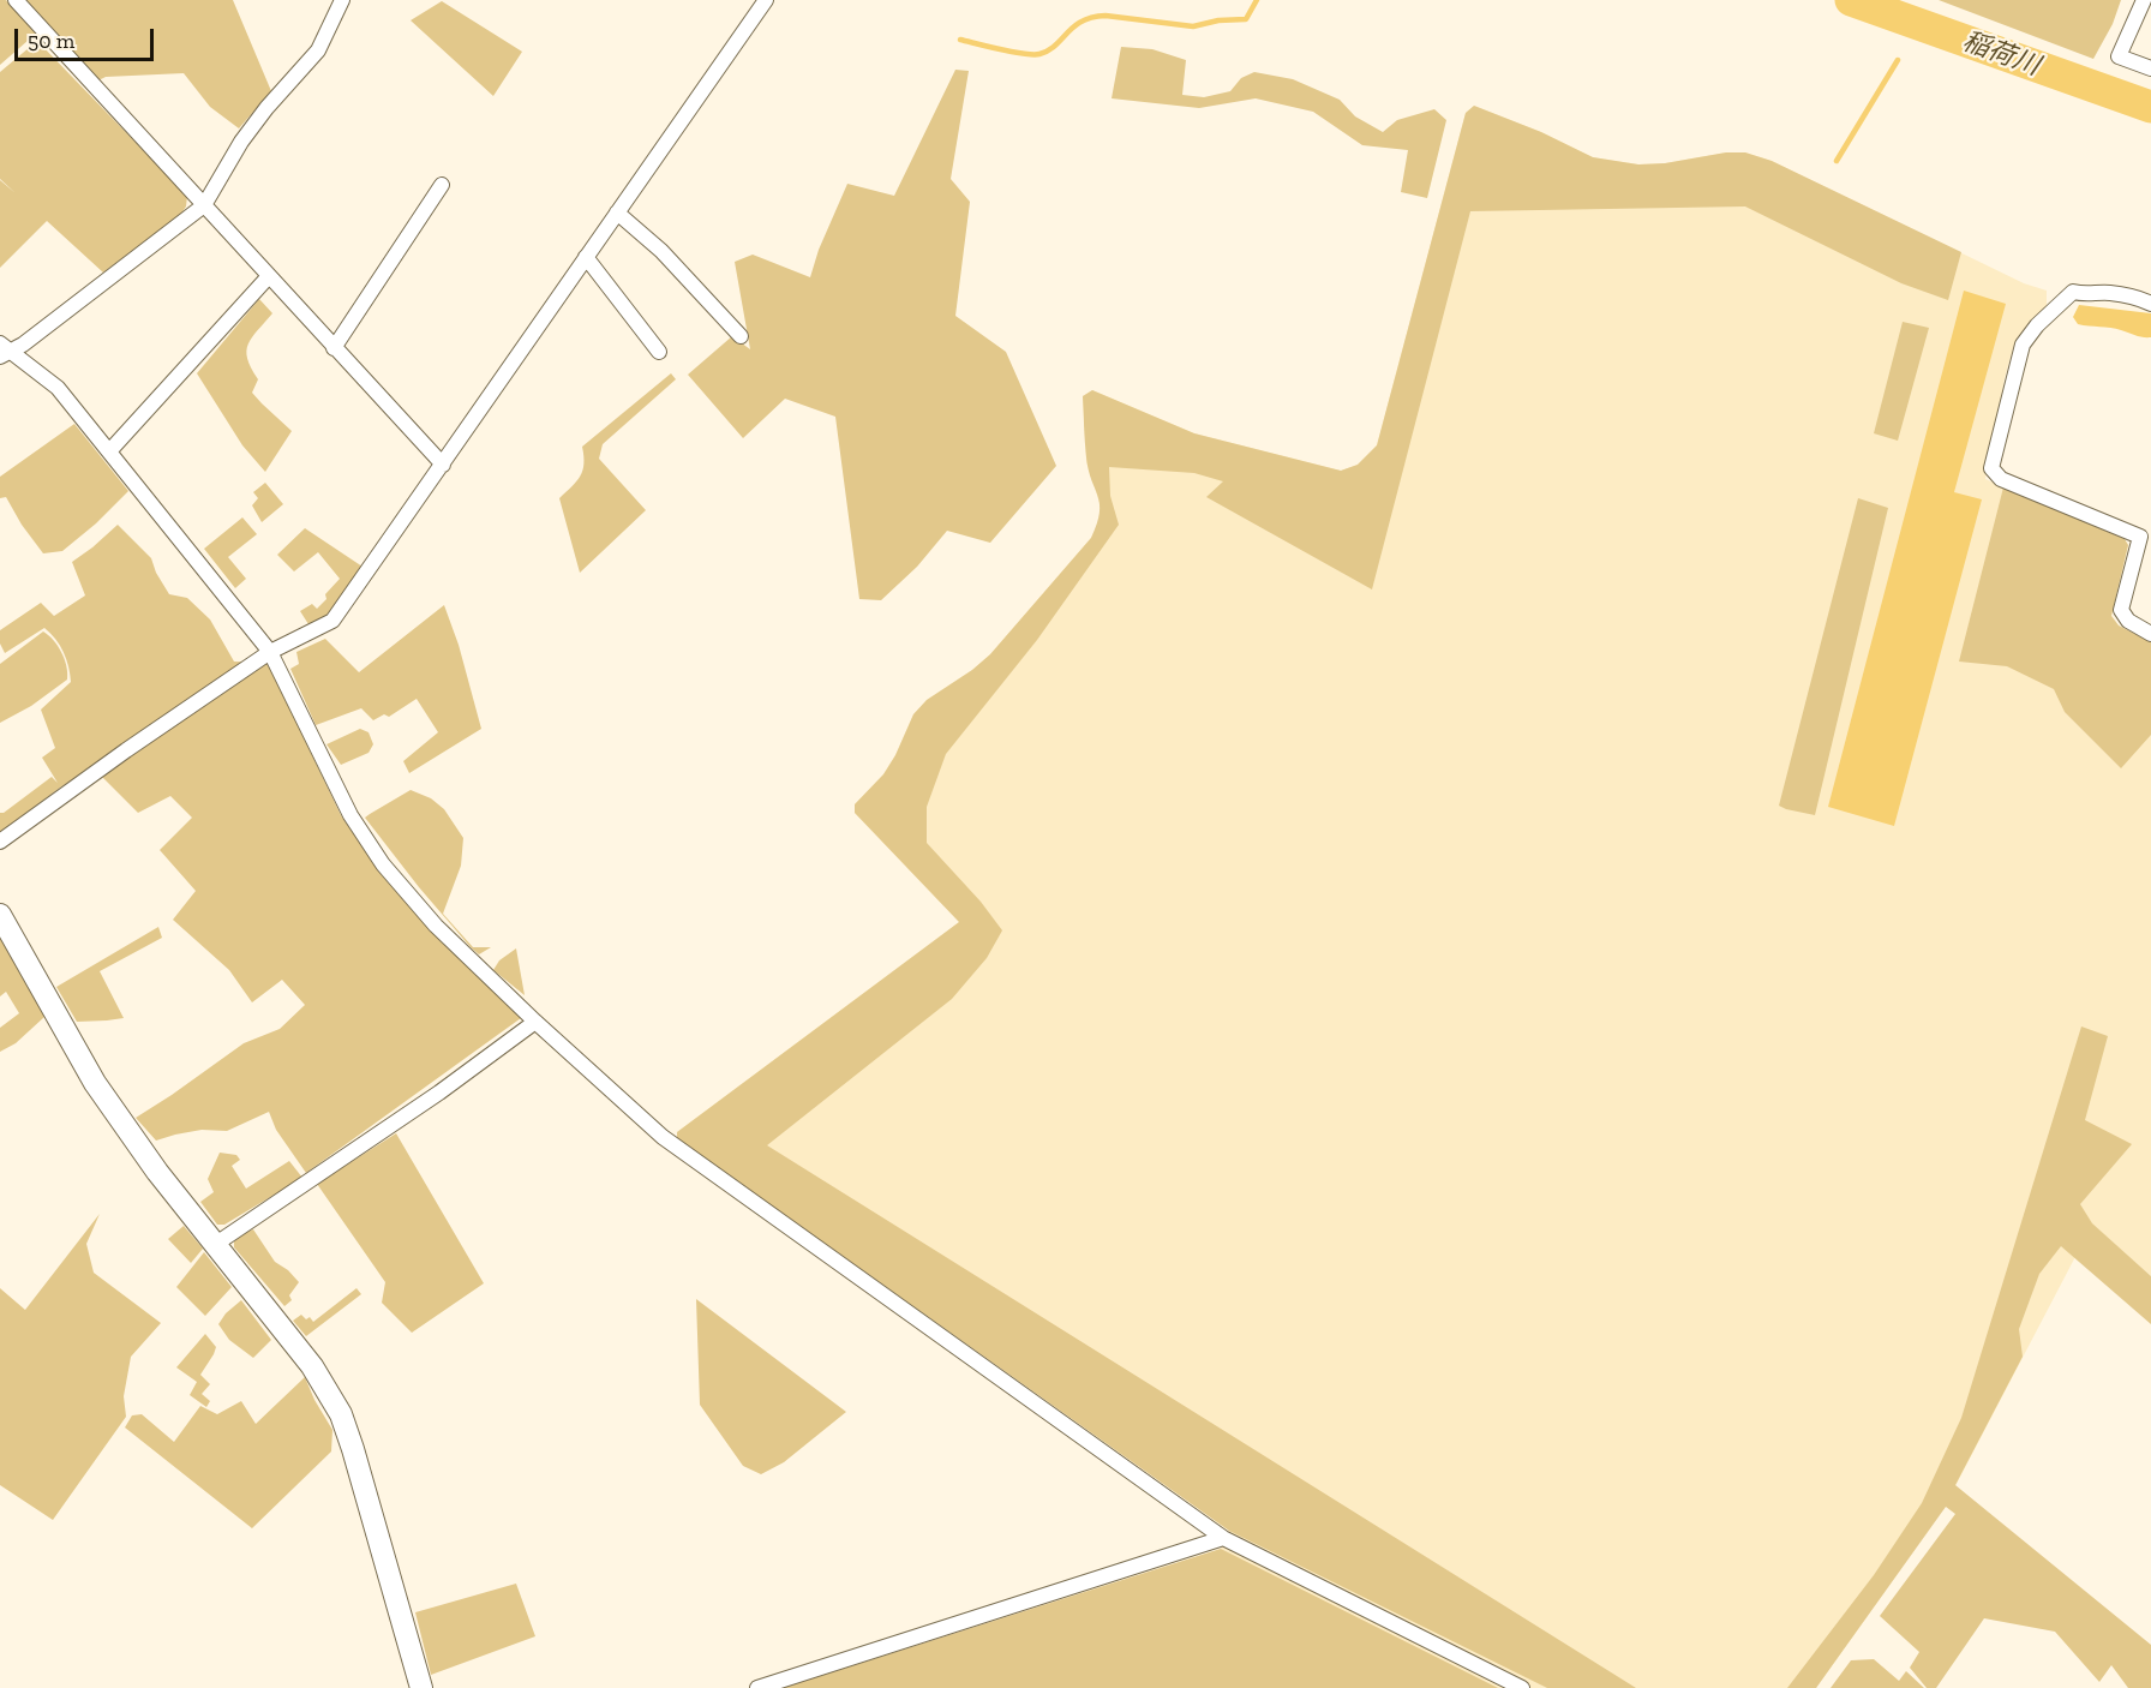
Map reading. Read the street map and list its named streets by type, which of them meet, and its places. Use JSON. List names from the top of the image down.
{
  "water": ["稲荷川"],
  "scale_bar": "50 m"
}
